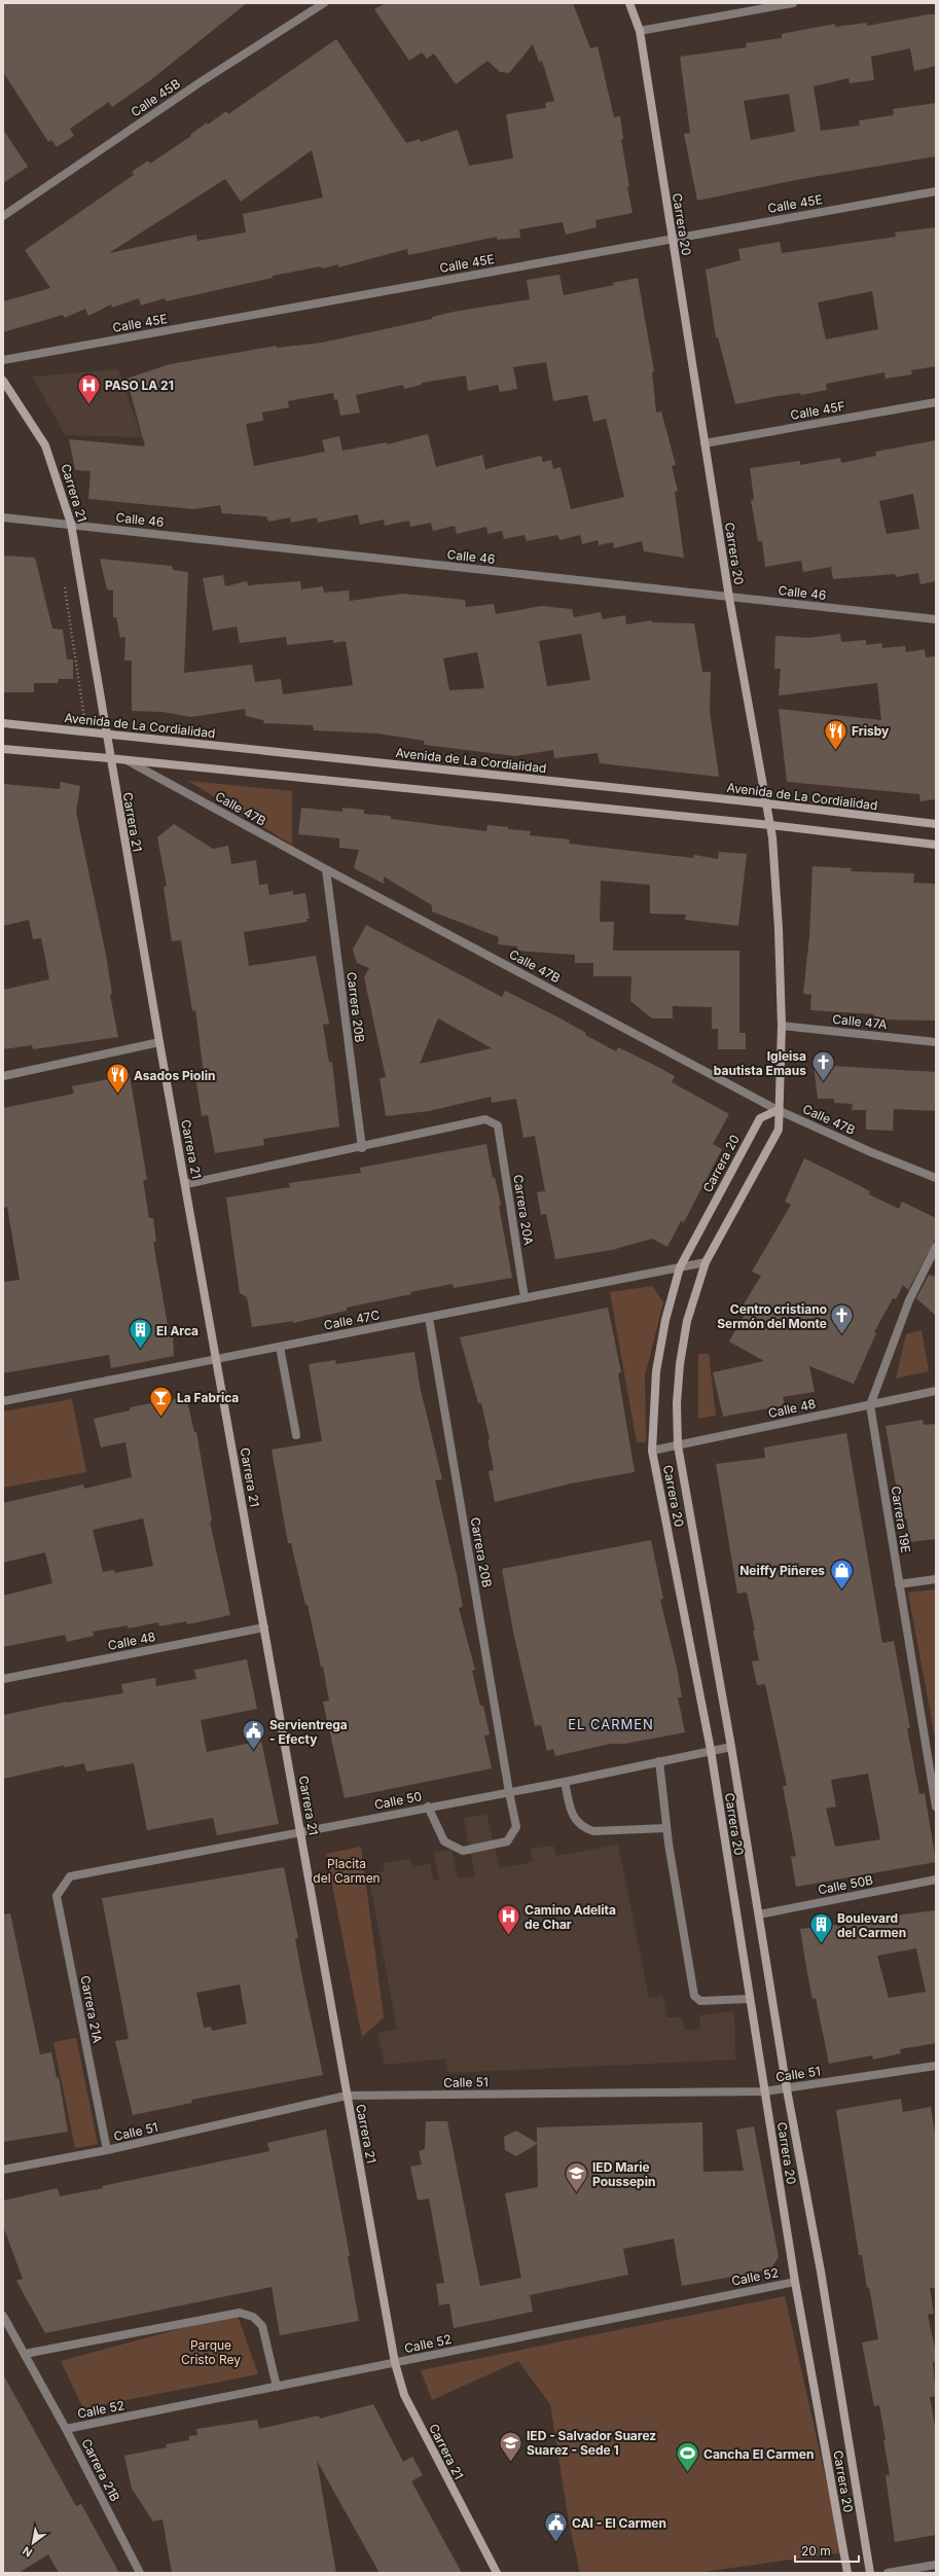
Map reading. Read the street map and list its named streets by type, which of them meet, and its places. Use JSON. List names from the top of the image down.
{
  "streets": {
    "street": [
      "Calle 45B",
      "Calle 45E",
      "Carrera 20",
      "Calle 45F",
      "Carrera 21",
      "Calle 46",
      "Avenida de La Cordialidad",
      "Calle 47B",
      "Carrera 20B",
      "Calle 47A",
      "Carrera 20A",
      "Calle 47C",
      "Calle 48",
      "Carrera 19E",
      "Calle 50",
      "Calle 50B",
      "Carrera 21A",
      "Calle 51",
      "Calle 52",
      "Carrera 21B"
    ]
  },
  "crossings": [
    ["Calle 45E", "Carrera 20"],
    ["Carrera 20", "Calle 45F"],
    ["Carrera 20", "Calle 46"],
    ["Carrera 20", "Avenida de La Cordialidad"],
    ["Carrera 20", "Calle 47B"],
    ["Carrera 20", "Calle 47A"],
    ["Carrera 20", "Calle 47C"],
    ["Carrera 20", "Calle 48"],
    ["Carrera 20", "Calle 50"],
    ["Carrera 20", "Calle 50B"],
    ["Carrera 20", "Calle 51"],
    ["Carrera 20", "Calle 52"],
    ["Carrera 21", "Calle 46"],
    ["Carrera 21", "Avenida de La Cordialidad"],
    ["Carrera 21", "Calle 47C"],
    ["Carrera 21", "Calle 48"],
    ["Carrera 21", "Calle 50"],
    ["Carrera 21", "Calle 51"],
    ["Carrera 21", "Calle 52"],
    ["Calle 47B", "Carrera 20B"],
    ["Carrera 20B", "Carrera 20A"],
    ["Carrera 20B", "Calle 47C"],
    ["Carrera 20B", "Calle 50"],
    ["Carrera 20A", "Calle 47C"],
    ["Calle 48", "Carrera 19E"],
    ["Calle 50", "Carrera 21A"],
    ["Carrera 21A", "Calle 51"],
    ["Calle 52", "Carrera 21B"]
  ],
  "districts": ["EL CARMEN"],
  "parks": ["Placita del Carmen", "Parque Cristo Rey"],
  "places": {
    "hospital": ["PASO LA 21", "Camino Adelita de Char"],
    "restaurant": ["Frisby", "Asados Piolin"],
    "church": ["Igleisa bautista Emaus", "Centro cristiano Sermón del Monte"],
    "building": ["El Arca", "Boulevard del Carmen"],
    "bar": ["La Fabrica"],
    "shop": ["Neiffy Piñeres"],
    "public building": ["Servientrega - Efecty", "CAI - El Carmen"],
    "school or university": ["IED Marie Poussepin", "IED - Salvador Suarez Suarez - Sede 1"],
    "sports": ["Cancha El Carmen"]
  },
  "scale_bar": "20 m",
  "north": "bottom left"
}
